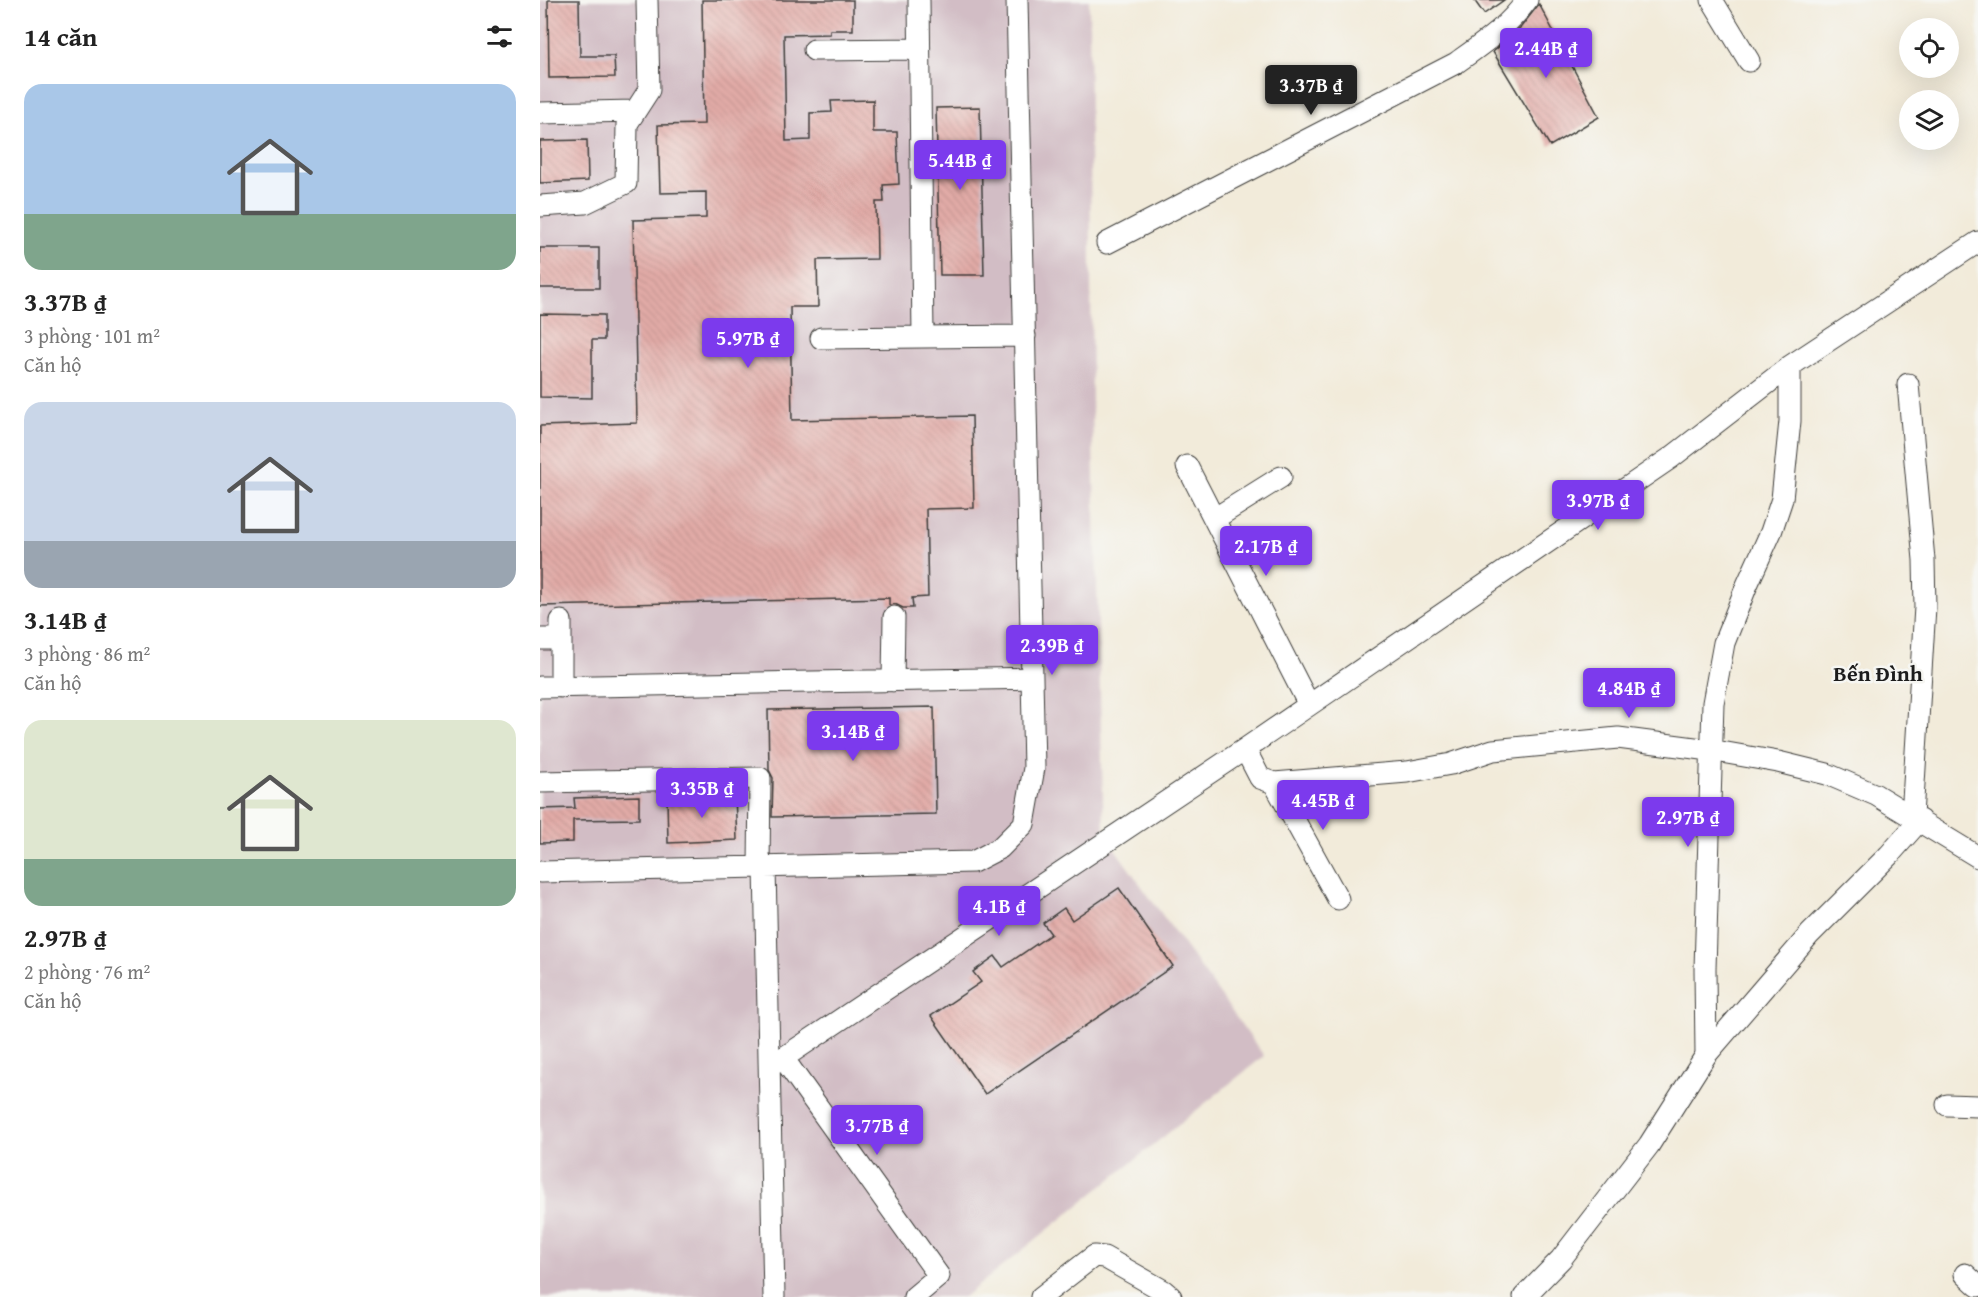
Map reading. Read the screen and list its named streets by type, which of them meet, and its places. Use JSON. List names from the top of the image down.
{
  "districts": ["Bến Đình"],
  "page": {
    "heading": "14 căn",
    "price": [
      "2.44B ₫",
      "3.37B ₫",
      "5.44B ₫",
      "5.97B ₫",
      "3.97B ₫",
      "2.17B ₫",
      "2.39B ₫",
      "4.84B ₫",
      "3.14B ₫",
      "3.35B ₫",
      "4.45B ₫",
      "2.97B ₫",
      "4.1B ₫",
      "3.77B ₫"
    ],
    "list": [
      {
        "name": "3.37B ₫",
        "note": "3 phòng · 101 m² · Căn hộ"
      },
      {
        "name": "3.14B ₫",
        "note": "3 phòng · 86 m² · Căn hộ"
      },
      {
        "name": "2.97B ₫",
        "note": "2 phòng · 76 m² · Căn hộ"
      }
    ]
  }
}
